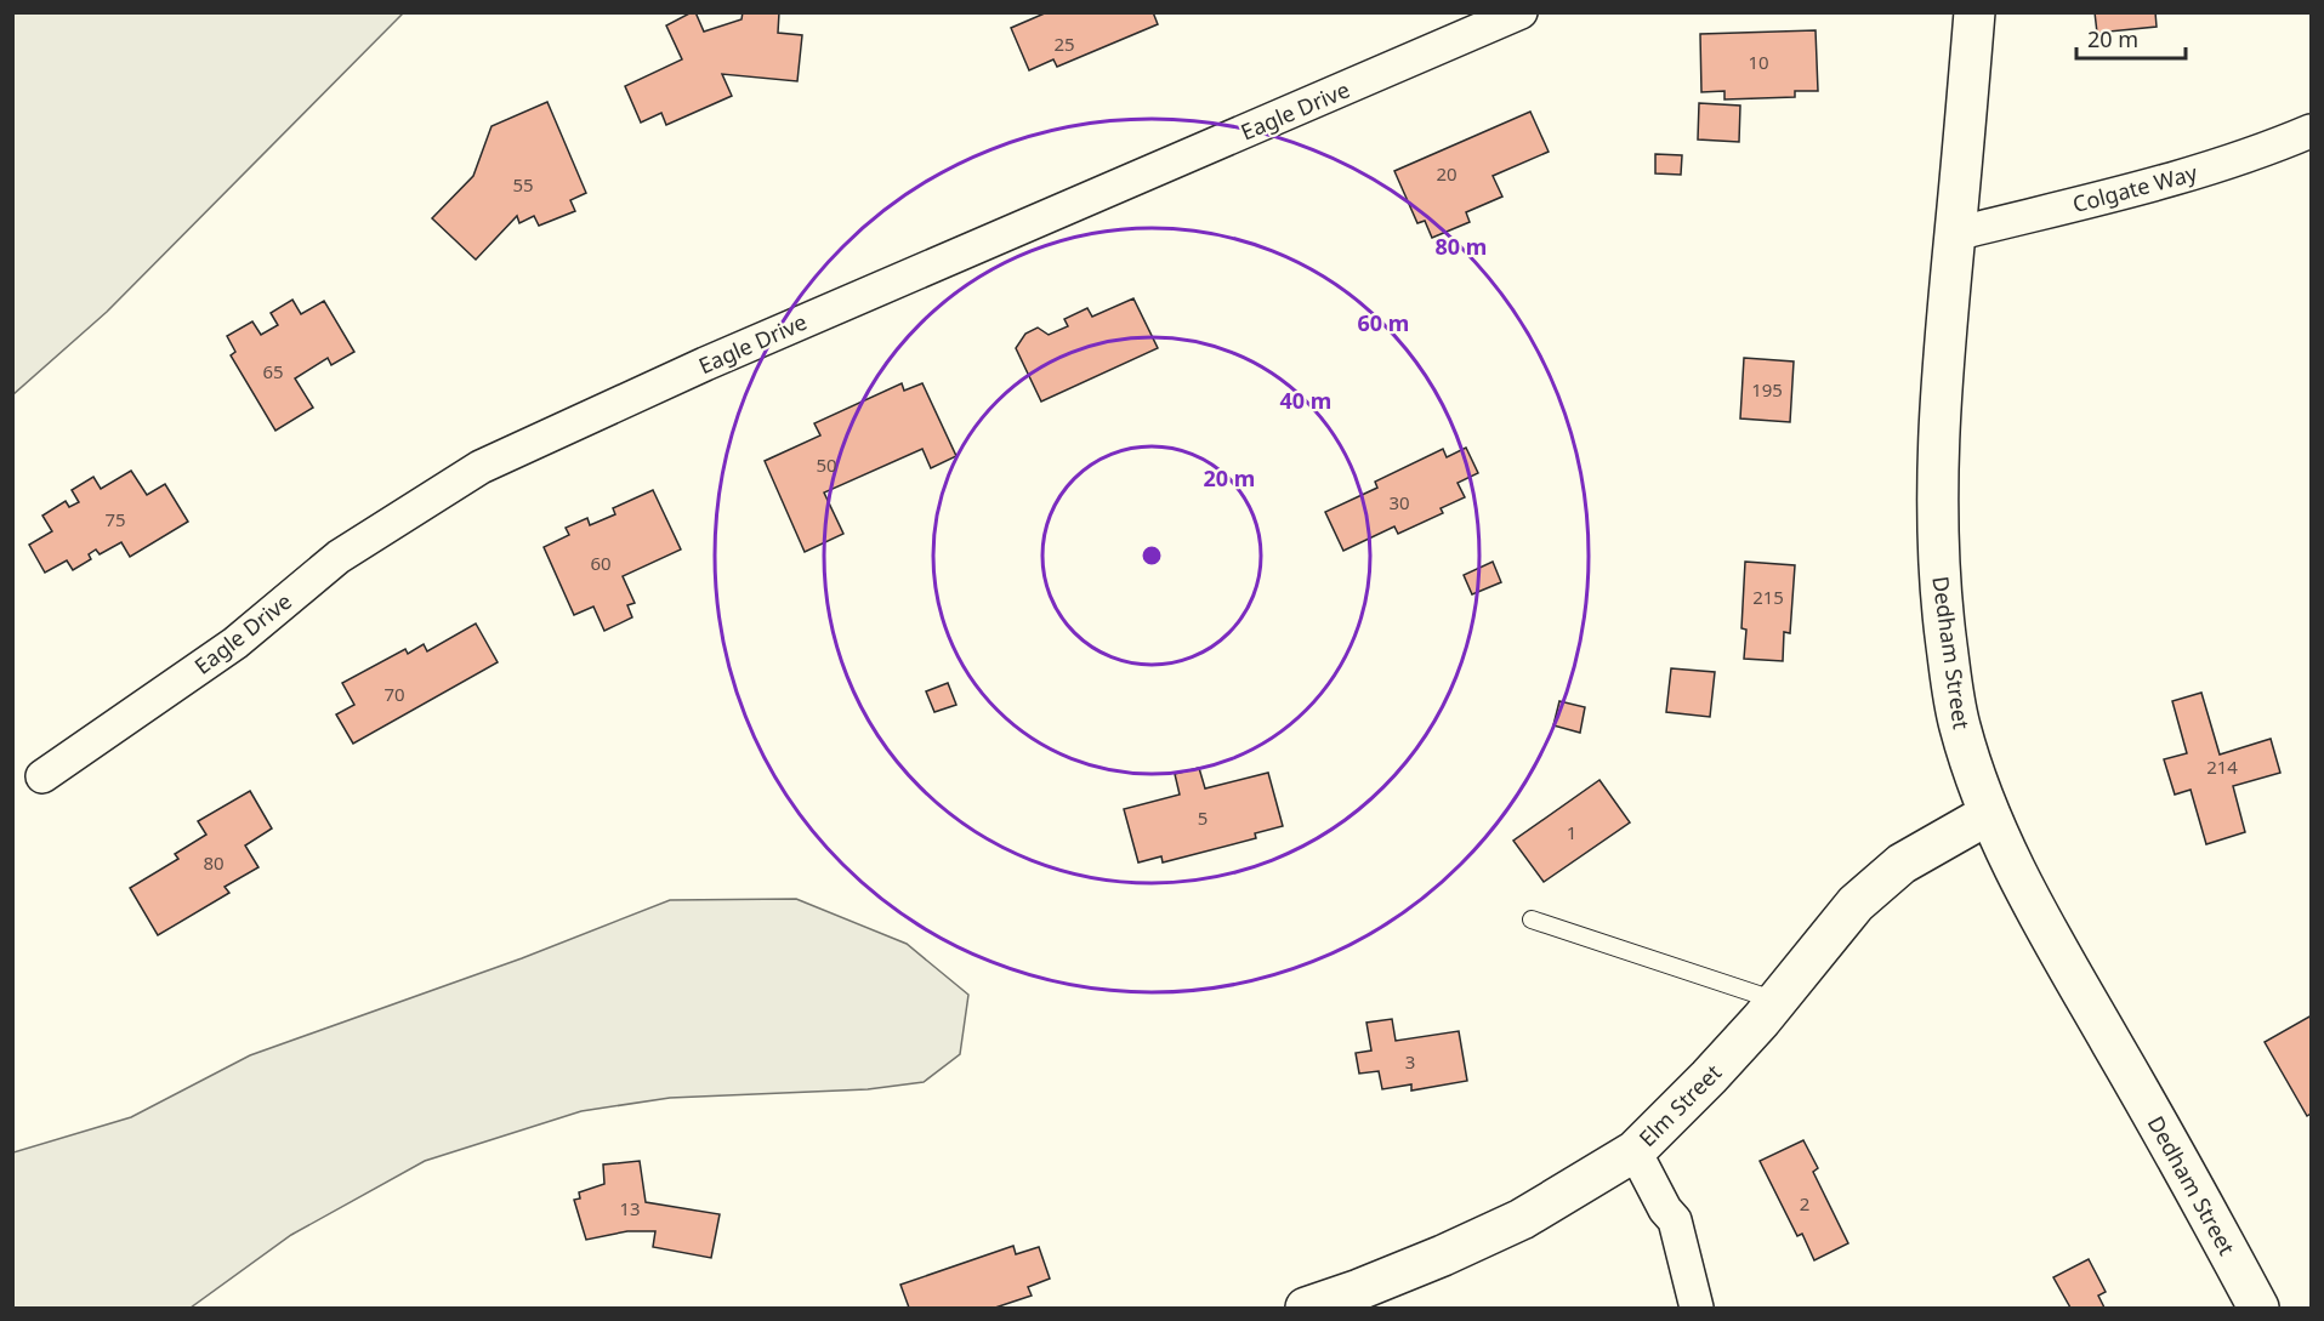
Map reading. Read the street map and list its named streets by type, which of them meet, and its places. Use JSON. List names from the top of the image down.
{
  "streets": {
    "main road": ["Dedham Street", "Elm Street"],
    "street": ["Eagle Drive", "Colgate Way"]
  },
  "crossings": [
    ["Colgate Way", "Dedham Street"],
    ["Dedham Street", "Elm Street"]
  ],
  "house_numbers": [
    "25",
    "10",
    "20",
    "55",
    "65",
    "195",
    "50",
    "30",
    "75",
    "60",
    "215",
    "70",
    "214",
    "5",
    "1",
    "80",
    "3",
    "2",
    "13"
  ],
  "scale_bar": "20 m",
  "rings": [
    "80 m",
    "60 m",
    "40 m",
    "20 m"
  ]
}
